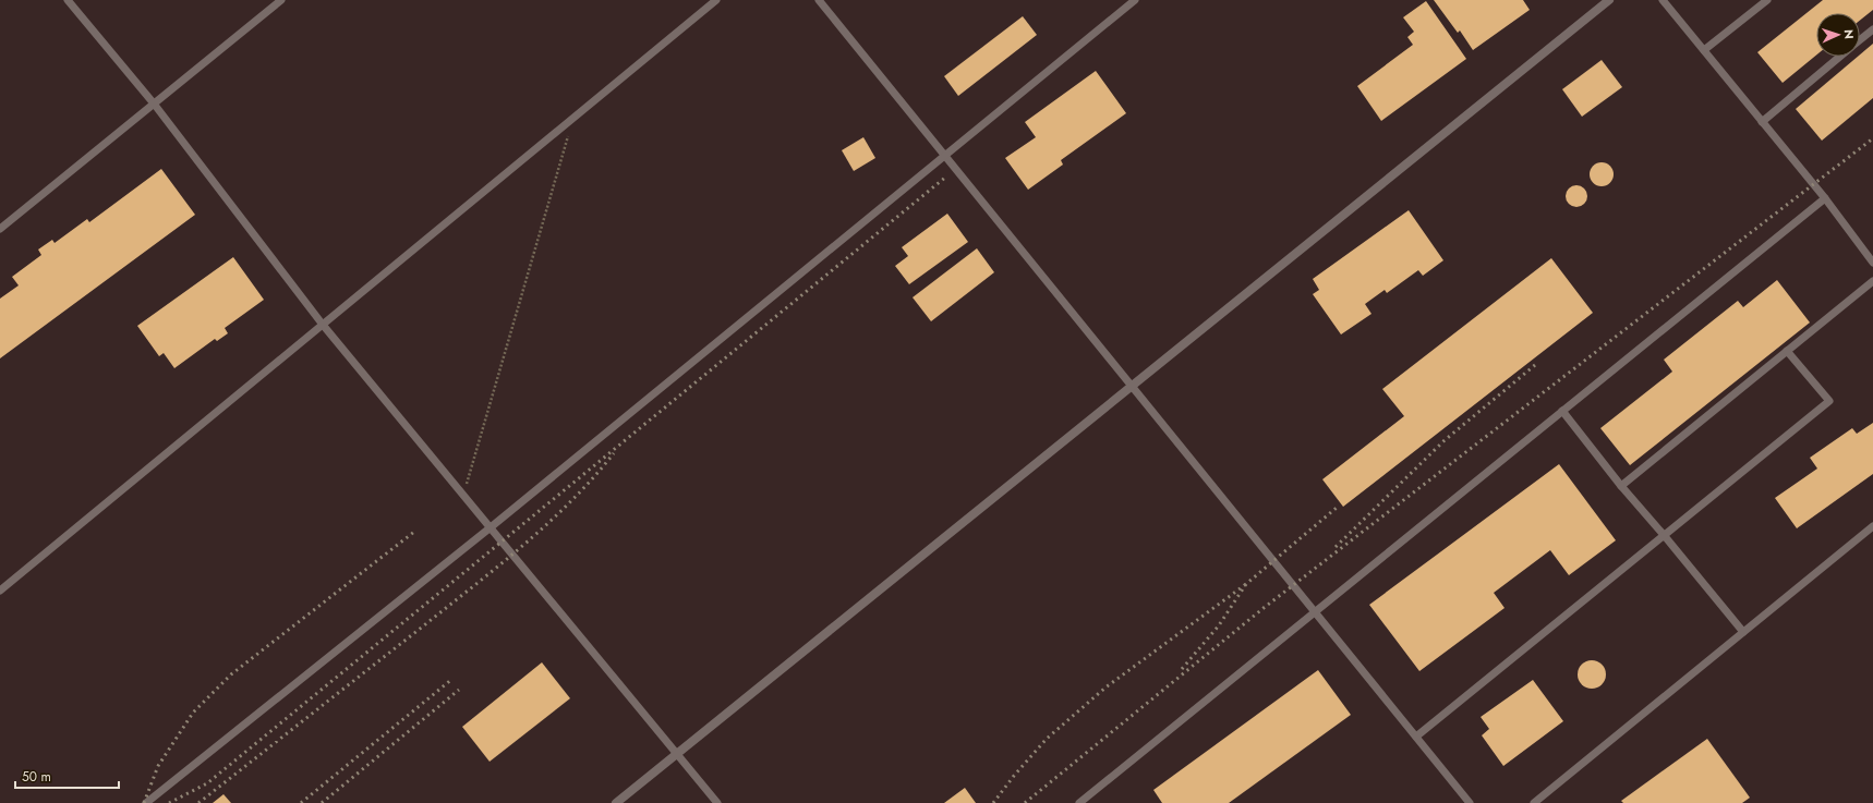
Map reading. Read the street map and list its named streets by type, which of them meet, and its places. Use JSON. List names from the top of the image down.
{
  "scale_bar": "50 m",
  "north": "right"
}
